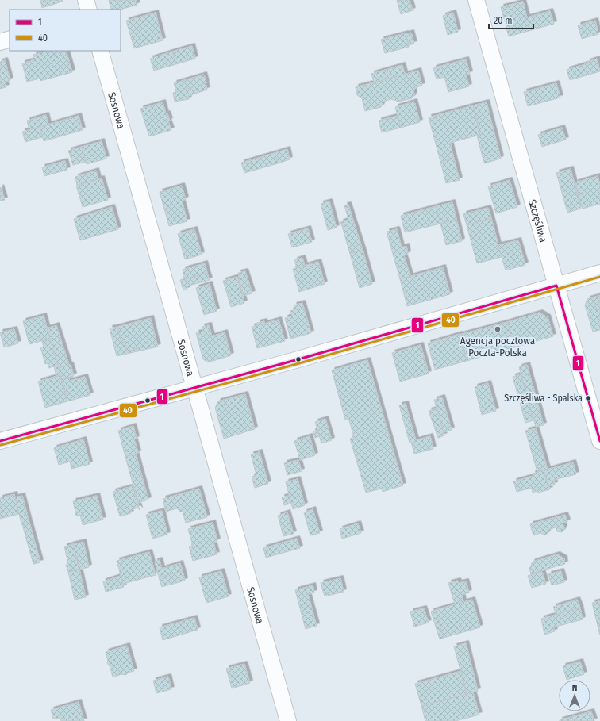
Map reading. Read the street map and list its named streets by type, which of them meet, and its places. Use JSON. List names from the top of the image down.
{
  "streets": {
    "street": ["Sosnowa", "Szczęśliwa"]
  },
  "places": ["Agencja pocztowa Poczta-Polska", "Szczęśliwa - Spalska"],
  "lines": ["transit line 40", "transit line 1"],
  "legend": ["1", "40"],
  "scale_bar": "20 m",
  "north": "top"
}
